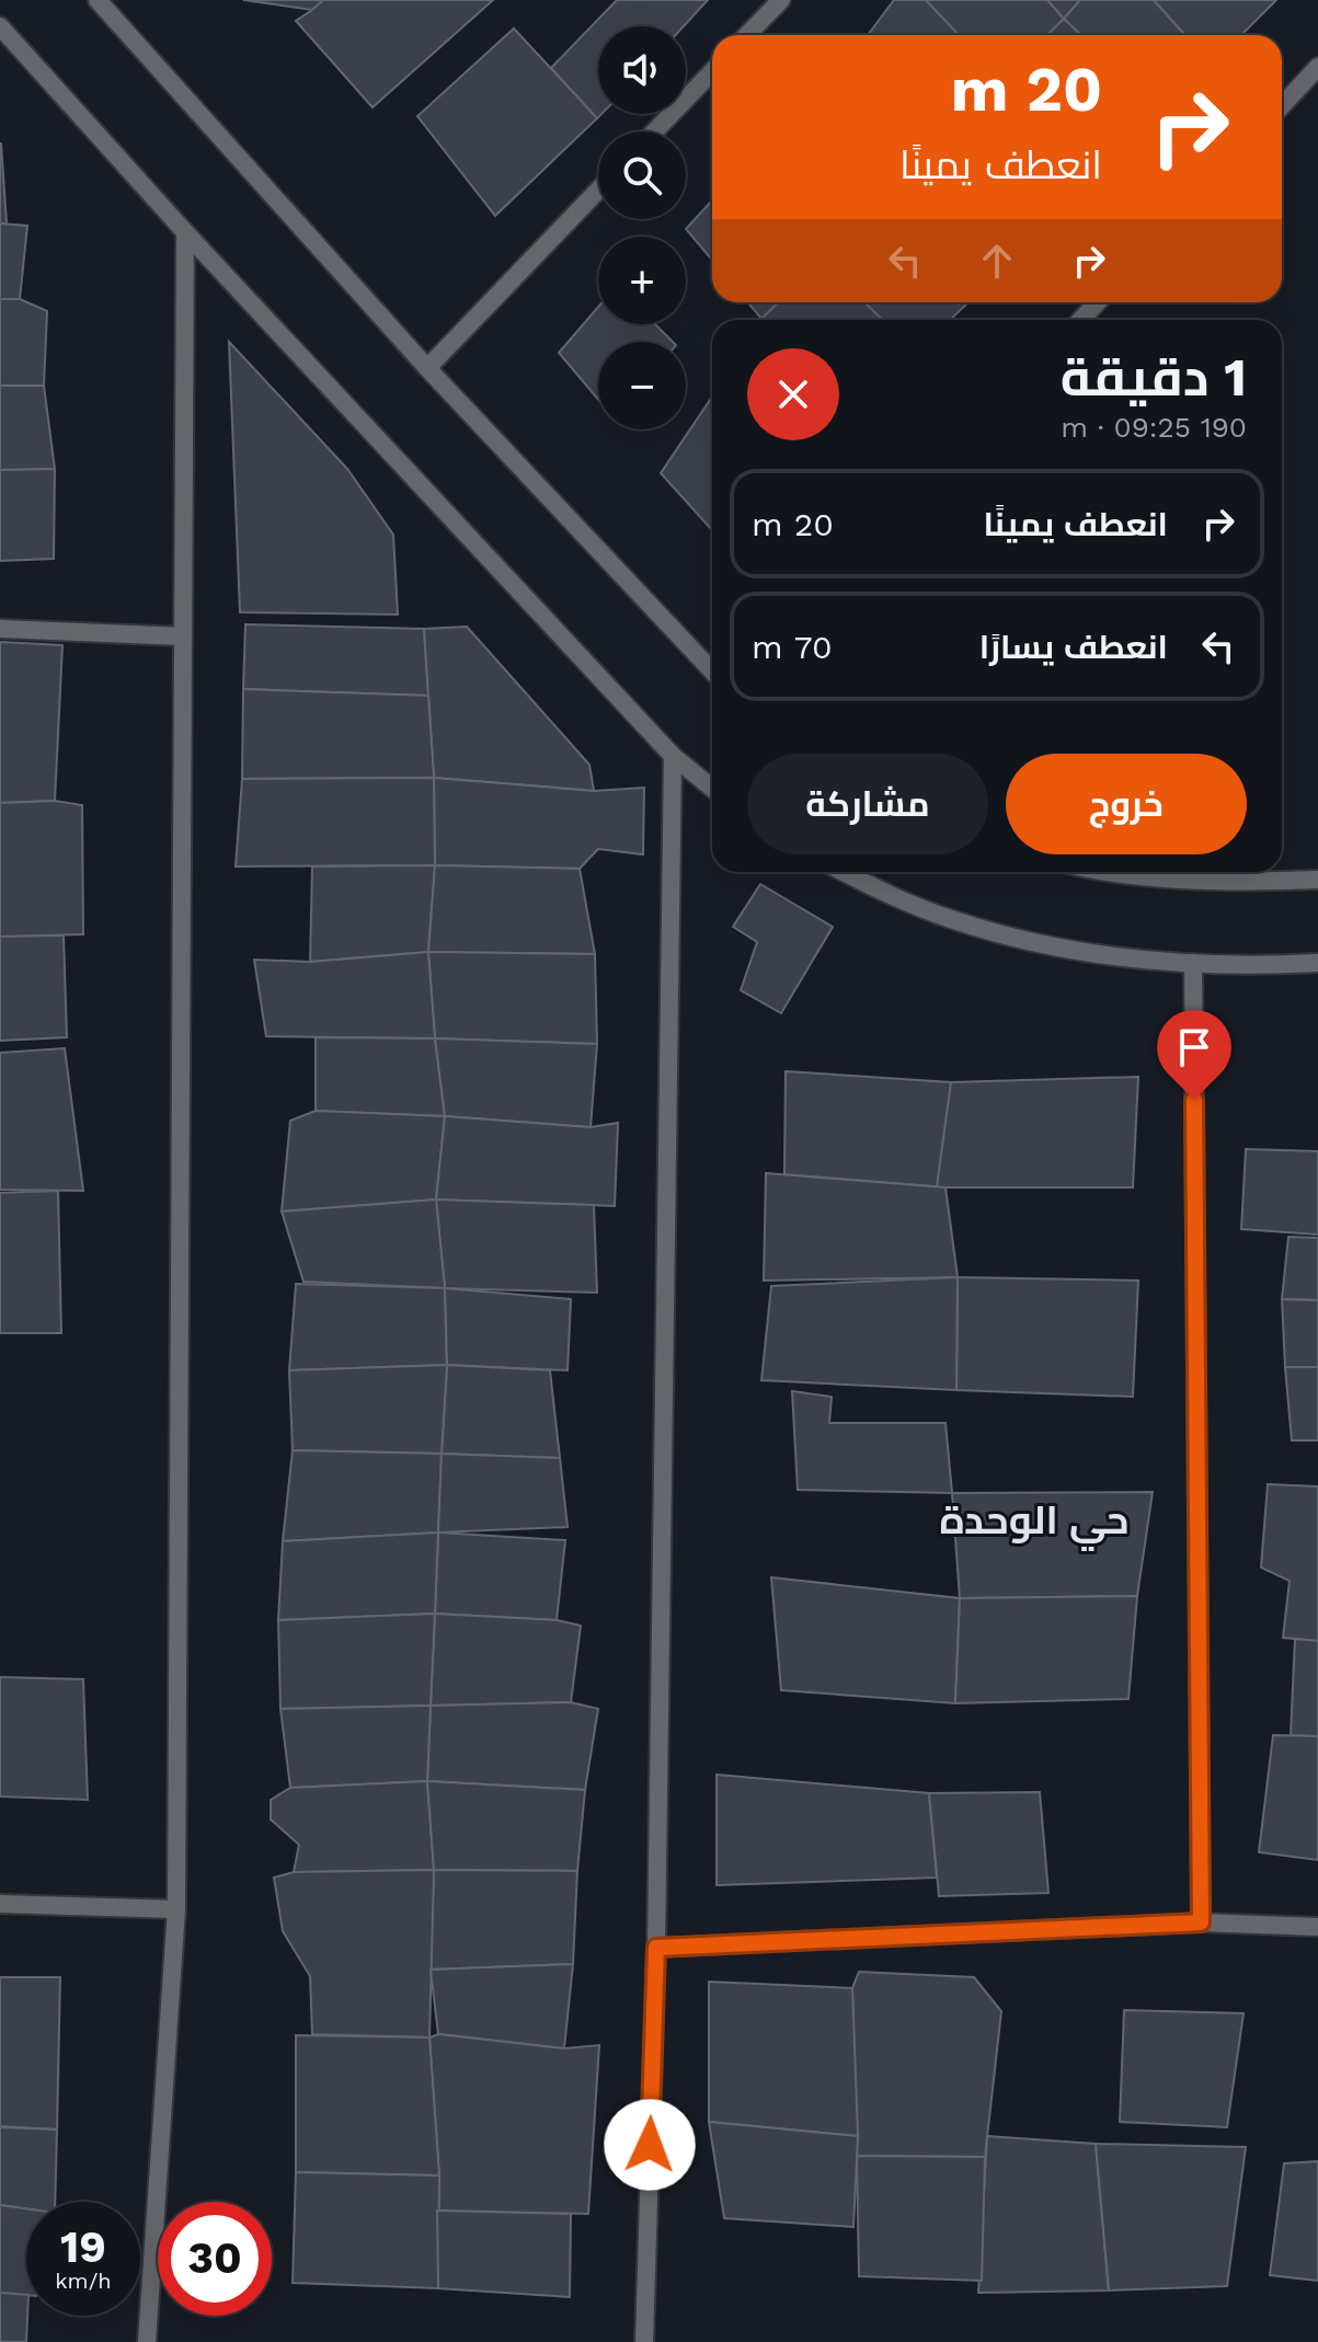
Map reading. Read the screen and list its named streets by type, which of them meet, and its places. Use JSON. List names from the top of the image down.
{
  "districts": ["حي الوحدة"],
  "page": {
    "map_buttons": ["+", "−"],
    "turn": ["20 m", "انعطف يمينًا"],
    "heading": ["1 دقيقة", "190 m · 09:25"],
    "list": [
      {
        "name": "انعطف يمينًا",
        "value": "20 m"
      },
      {
        "name": "انعطف يسارًا",
        "value": "70 m"
      }
    ],
    "buttons": ["خروج", "مشاركة"],
    "speed": "19 km/h",
    "limit": "30"
  }
}
